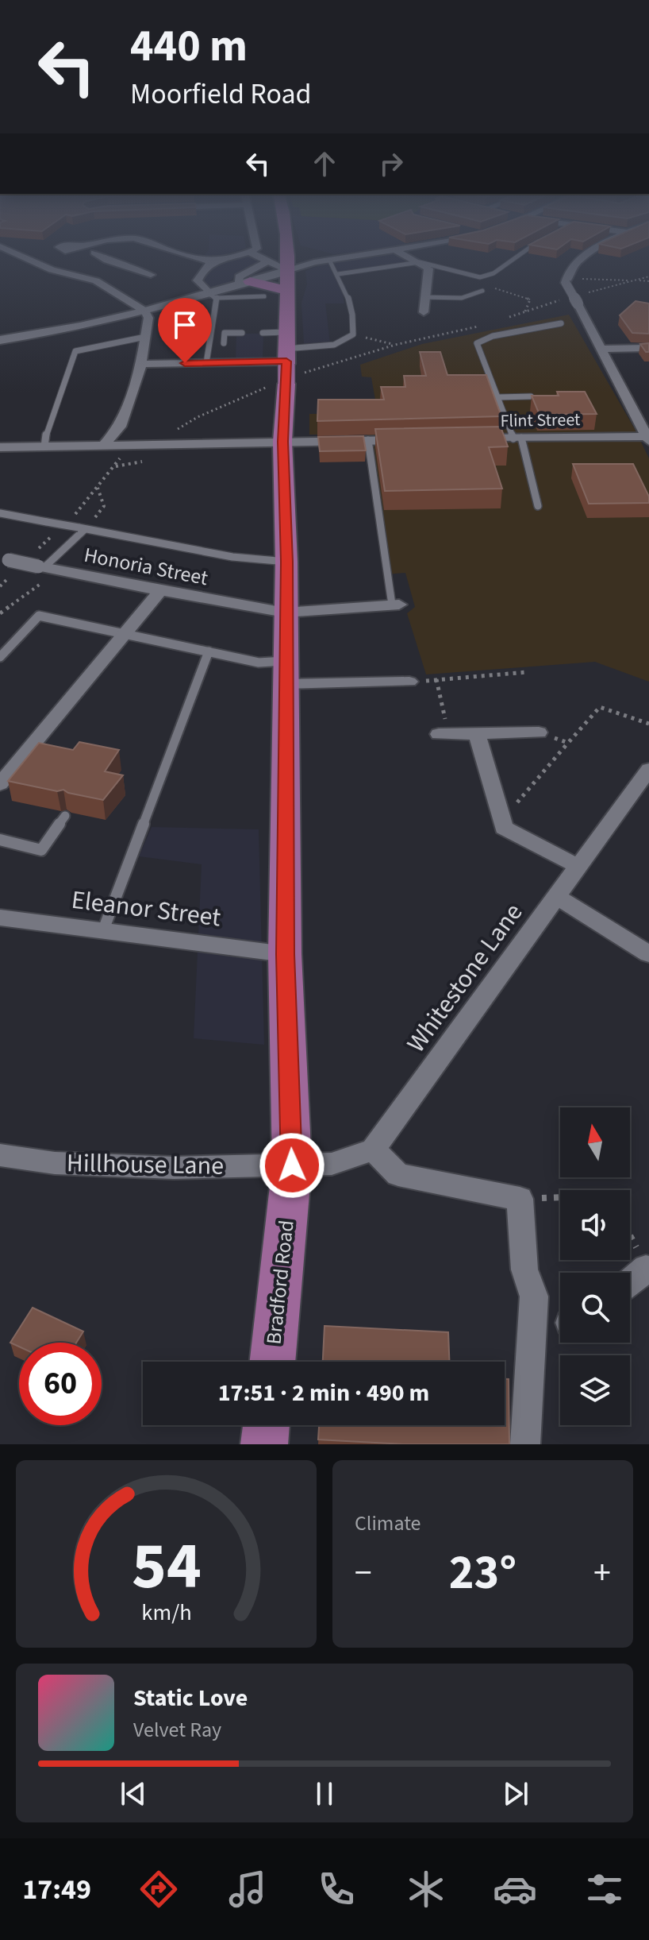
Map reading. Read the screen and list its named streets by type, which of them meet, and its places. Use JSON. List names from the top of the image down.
{
  "streets": {
    "main road": ["Bradford Road"],
    "street": [
      "Flint Street",
      "Honoria Street",
      "Eleanor Street",
      "Whitestone Lane",
      "Hillhouse Lane"
    ]
  },
  "crossings": [
    ["Honoria Street", "Bradford Road"],
    ["Eleanor Street", "Bradford Road"],
    ["Hillhouse Lane", "Bradford Road"]
  ],
  "north": "top",
  "page": {
    "turn": ["440 m", "Moorfield Road"],
    "limit": "60",
    "trip": "17:51 · 2 min · 490 m",
    "tile": "Climate",
    "heat": ["−", "23°", "+"],
    "song": ["Static Love", "Velvet Ray"],
    "tabs": "17:49",
    "gauge": ["54", "km/h"]
  }
}
